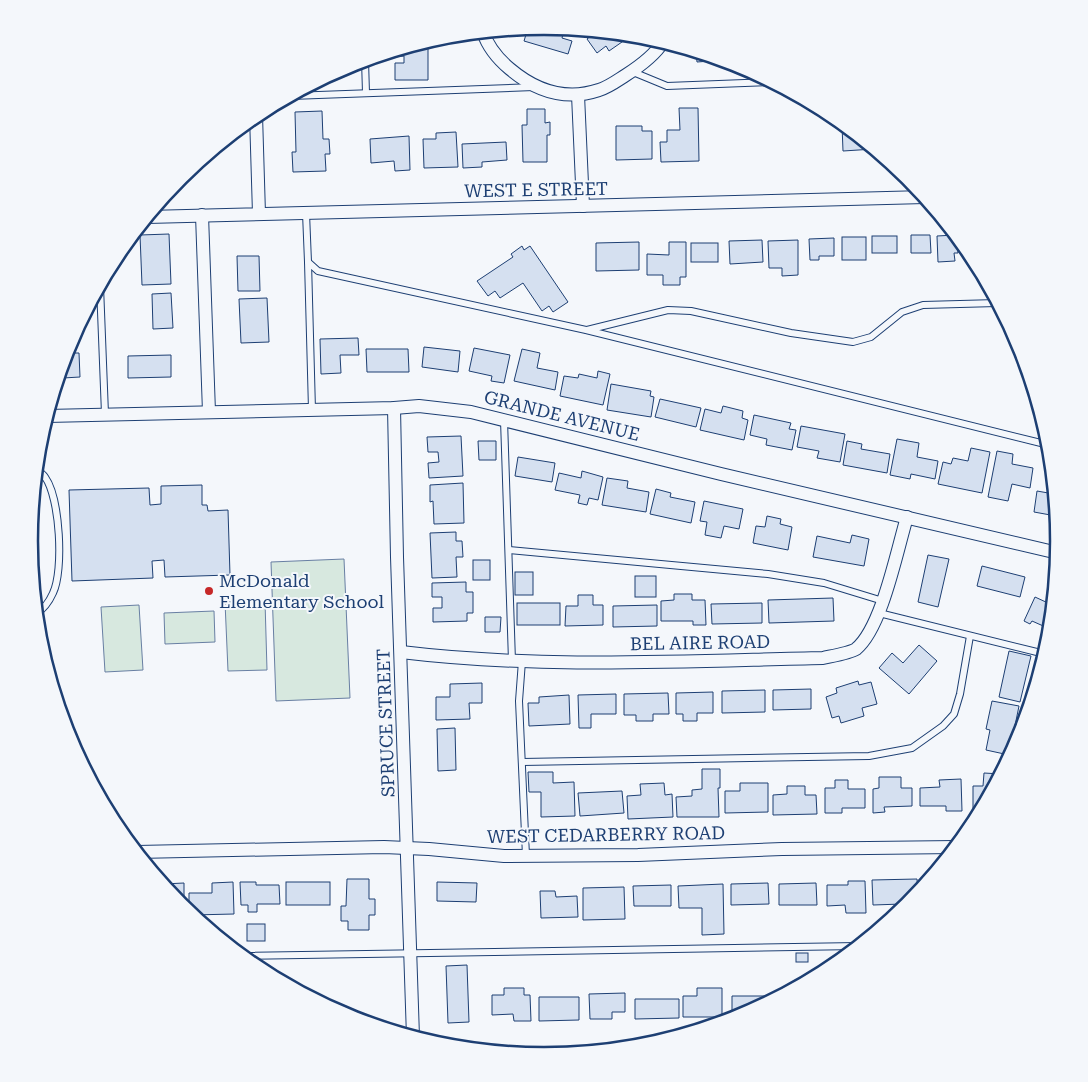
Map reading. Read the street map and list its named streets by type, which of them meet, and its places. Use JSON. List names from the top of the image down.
{
  "streets": {
    "street": [
      "WEST E STREET",
      "GRANDE AVENUE",
      "BEL AIRE ROAD",
      "SPRUCE STREET",
      "WEST CEDARBERRY ROAD"
    ]
  },
  "crossings": [
    ["GRANDE AVENUE", "BEL AIRE ROAD"],
    ["GRANDE AVENUE", "SPRUCE STREET"],
    ["BEL AIRE ROAD", "SPRUCE STREET"],
    ["SPRUCE STREET", "WEST CEDARBERRY ROAD"]
  ],
  "places": ["McDonald Elementary School"]
}
